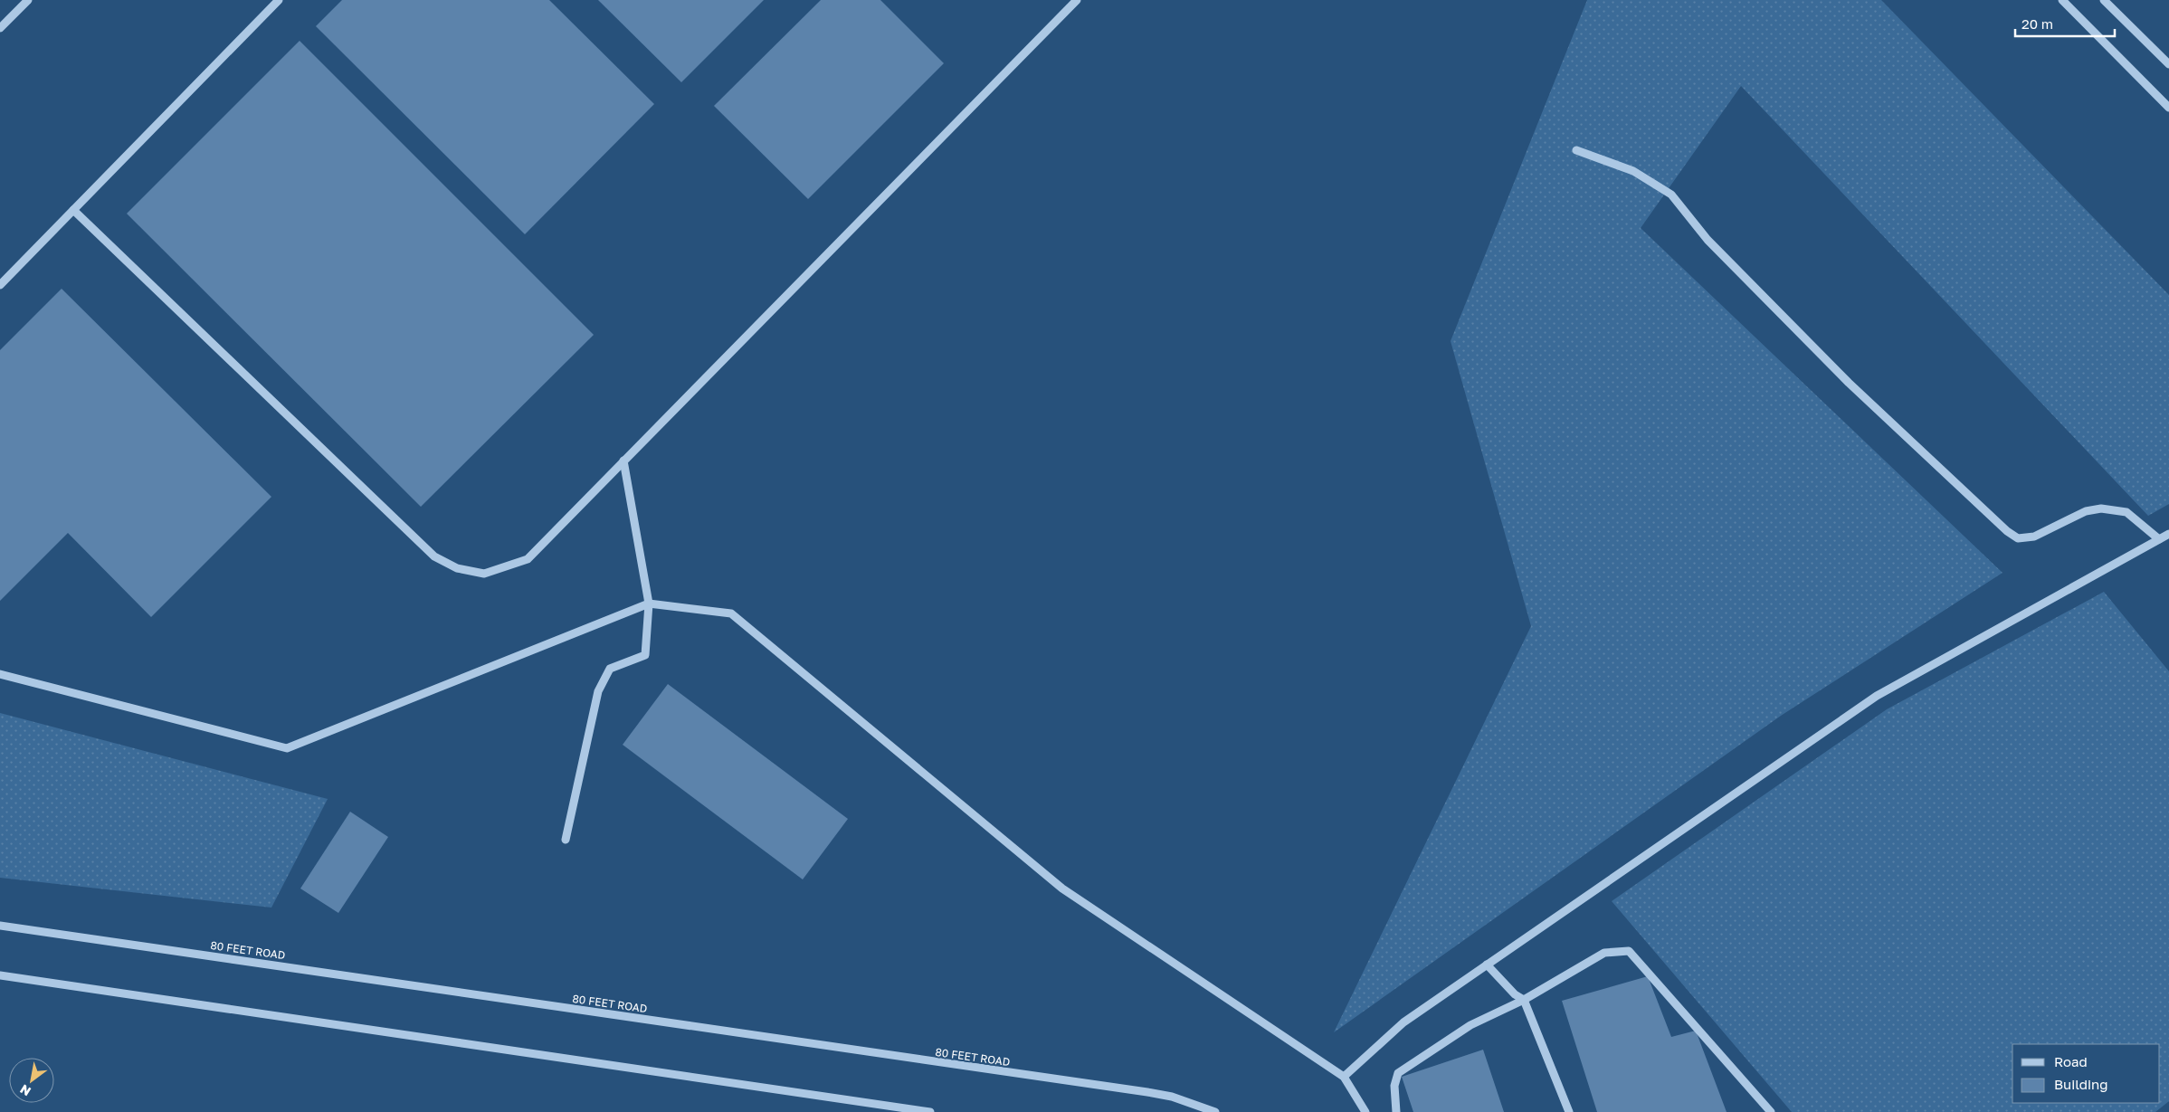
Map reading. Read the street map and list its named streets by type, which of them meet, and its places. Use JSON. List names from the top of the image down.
{
  "streets": {
    "street": ["80 FEET ROAD"]
  },
  "legend": ["Road", "Building"],
  "scale_bar": "20 m",
  "north": "bottom left"
}
